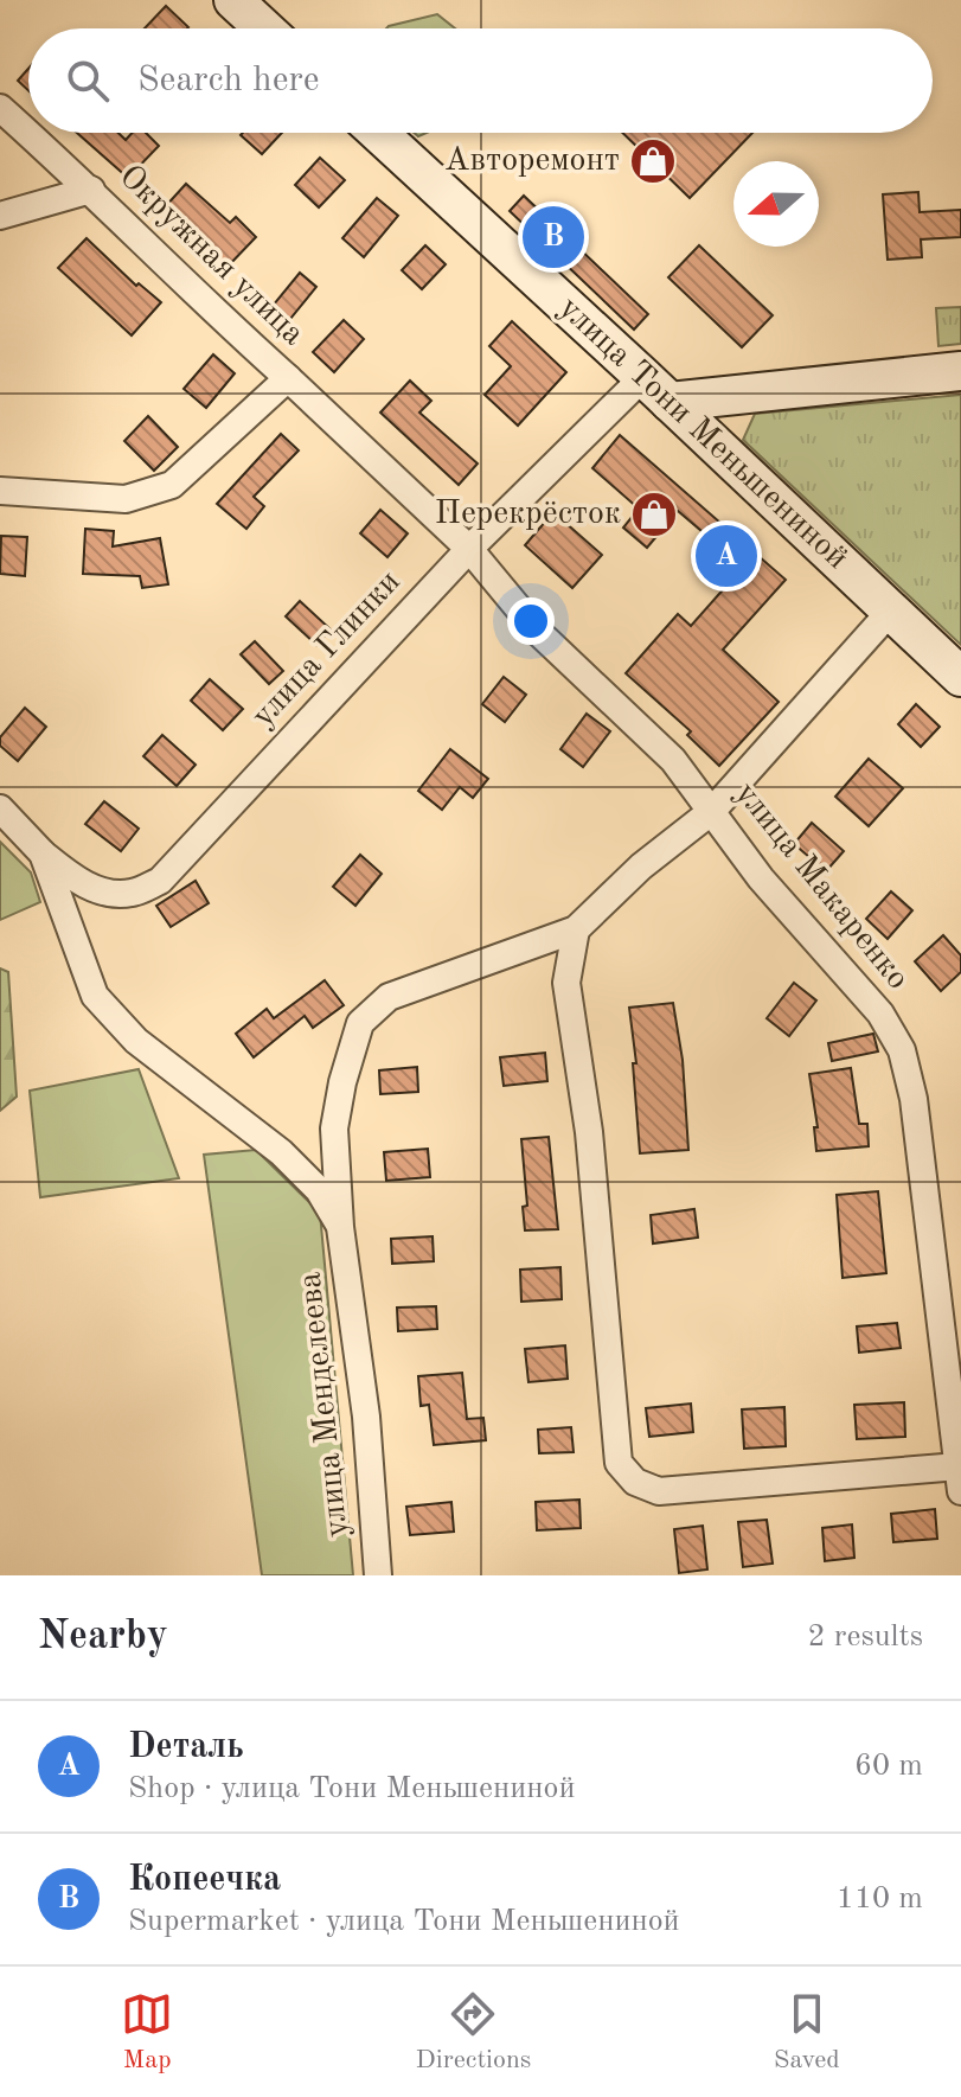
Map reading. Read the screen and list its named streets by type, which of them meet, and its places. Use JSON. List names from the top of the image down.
{
  "streets": {
    "street": [
      "Окружная улица",
      "улица Тони Меньшениной",
      "улица Глинки",
      "улица Макаренко",
      "улица Менделеева"
    ]
  },
  "crossings": [
    ["Окружная улица", "улица Глинки"],
    ["Окружная улица", "улица Макаренко"],
    ["улица Тони Меньшениной", "улица Глинки"],
    ["улица Глинки", "улица Макаренко"],
    ["улица Глинки", "улица Менделеева"],
    ["улица Макаренко", "улица Менделеева"]
  ],
  "places": {
    "shop": ["Авторемонт", "Перекрёсток"]
  },
  "north": "left",
  "page": {
    "search": "Search here",
    "pins": ["B", "A"],
    "heading": ["Nearby", "2 results"],
    "list": [
      {
        "mark": "A",
        "name": "Dеталь",
        "note": "Shop · улица Тони Меньшениной",
        "value": "60 m"
      },
      {
        "mark": "B",
        "name": "Копеечка",
        "note": "Supermarket · улица Тони Меньшениной",
        "value": "110 m"
      }
    ],
    "nav": ["Map", "Directions", "Saved"]
  }
}
